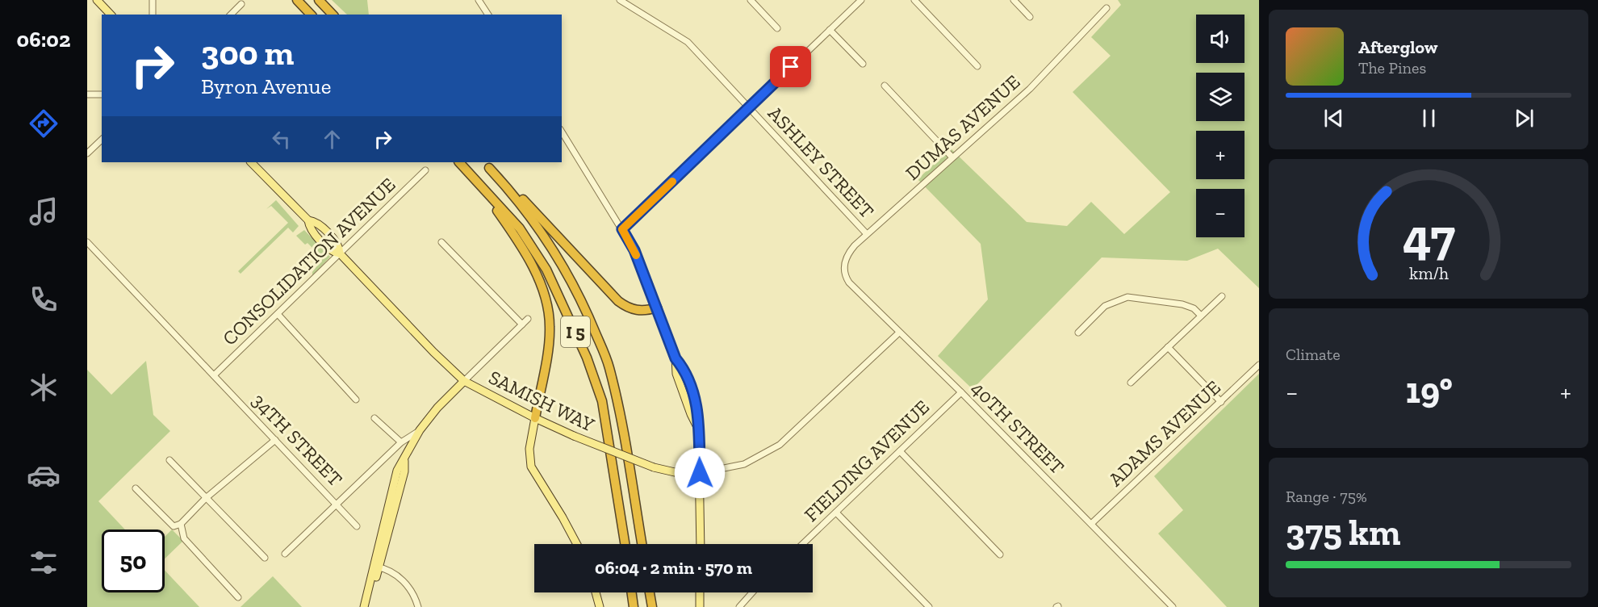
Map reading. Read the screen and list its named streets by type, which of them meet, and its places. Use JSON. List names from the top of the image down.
{
  "streets": {
    "highway": ["I 5"],
    "main road": ["SAMISH WAY"],
    "street": [
      "DUMAS AVENUE",
      "ASHLEY STREET",
      "CONSOLIDATION AVENUE",
      "40TH STREET",
      "ADAMS AVENUE",
      "34TH STREET",
      "FIELDING AVENUE"
    ]
  },
  "crossings": [
    ["DUMAS AVENUE", "ASHLEY STREET"],
    ["DUMAS AVENUE", "40TH STREET"],
    ["CONSOLIDATION AVENUE", "SAMISH WAY"],
    ["CONSOLIDATION AVENUE", "34TH STREET"],
    ["40TH STREET", "ADAMS AVENUE"],
    ["40TH STREET", "FIELDING AVENUE"]
  ],
  "page": {
    "tabs": "06:02",
    "map_buttons": ["+", "−"],
    "turn": ["300 m", "Byron Avenue"],
    "song": ["Afterglow", "The Pines"],
    "tile": [
      "Climate",
      ["Range · 75%", "375 km"]
    ],
    "heat": ["−", "19°", "+"],
    "limit": "50",
    "trip": "06:04 · 2 min · 570 m",
    "gauge": ["47", "km/h"]
  }
}
